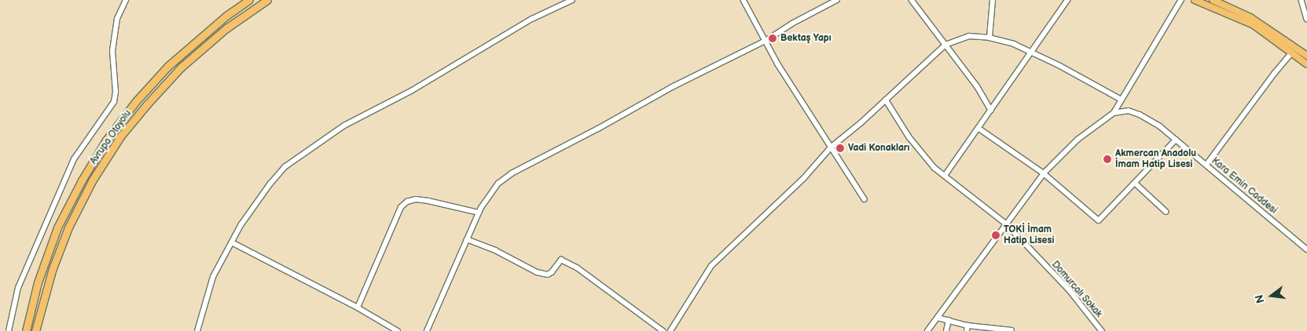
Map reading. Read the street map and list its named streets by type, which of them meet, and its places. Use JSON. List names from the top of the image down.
{
  "streets": {
    "highway": ["Avrupa Otoyolu"],
    "street": ["Kara Emin Caddesi", "Domurcalı Sokak"]
  },
  "places": [
    "Bektaş Yapı",
    "Vadi Konakları",
    "Akmercan Anadolu İmam Hatip Lisesi",
    "TOKİ İmam Hatip Lisesi"
  ],
  "north": "left"
}
